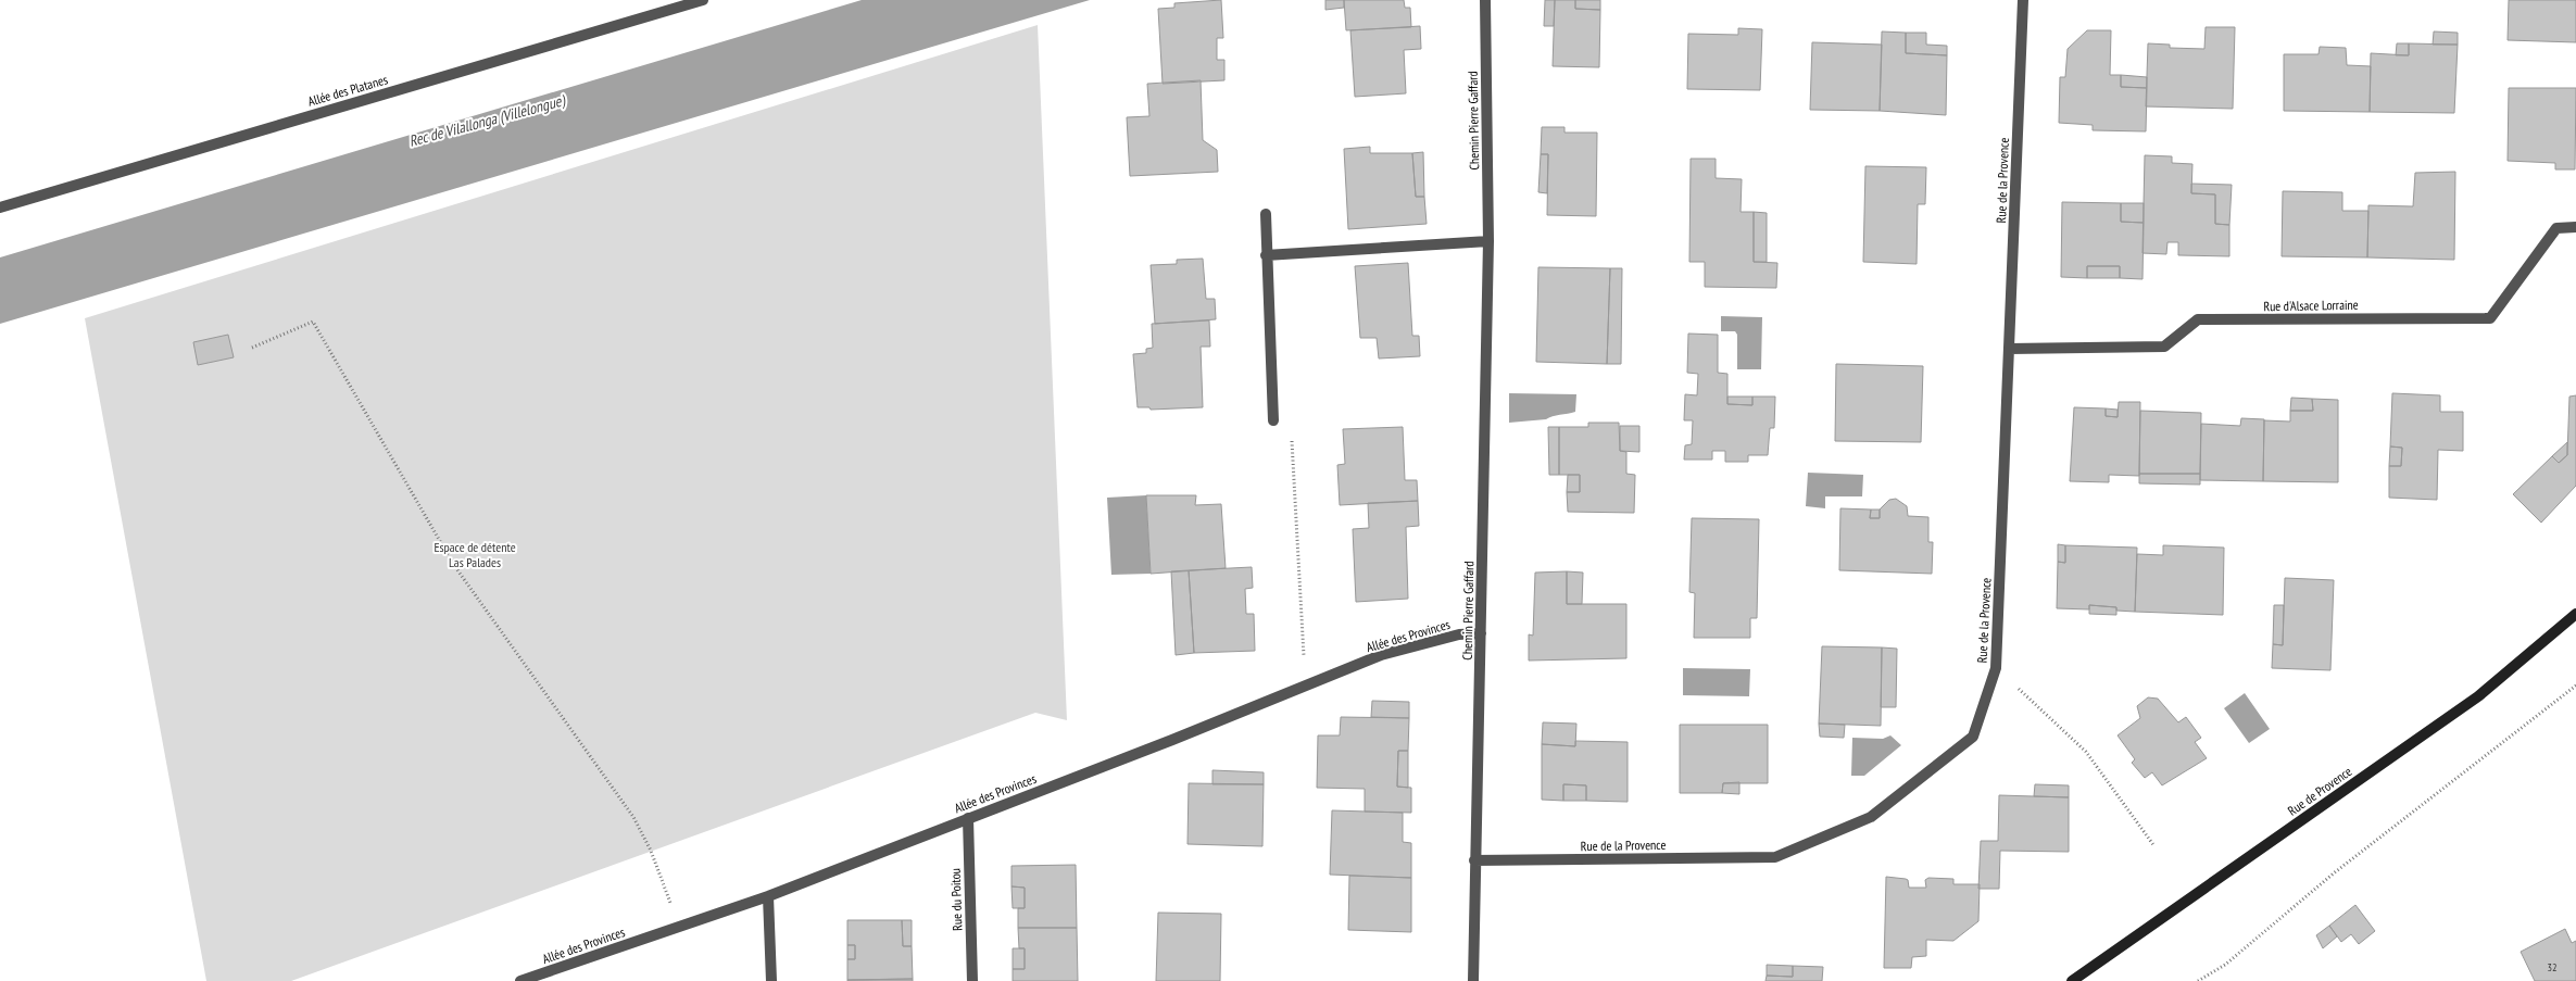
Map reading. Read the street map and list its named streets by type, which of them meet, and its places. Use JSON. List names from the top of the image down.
{
  "streets": {
    "main road": ["Rue de Provence"],
    "street": [
      "Allée des Platanes",
      "Chemin Pierre Gaffard",
      "Rue de la Provence",
      "Rue d'Alsace Lorraine",
      "Allée des Provinces",
      "Rue du Poitou"
    ]
  },
  "crossings": [
    ["Chemin Pierre Gaffard", "Rue de la Provence"],
    ["Chemin Pierre Gaffard", "Allée des Provinces"],
    ["Rue de la Provence", "Rue d'Alsace Lorraine"],
    ["Allée des Provinces", "Rue du Poitou"]
  ],
  "water": ["Rec de Vilallonga (Villelongue)"],
  "parks": ["Espace de détente Las Palades"],
  "house_numbers": ["32"]
}
